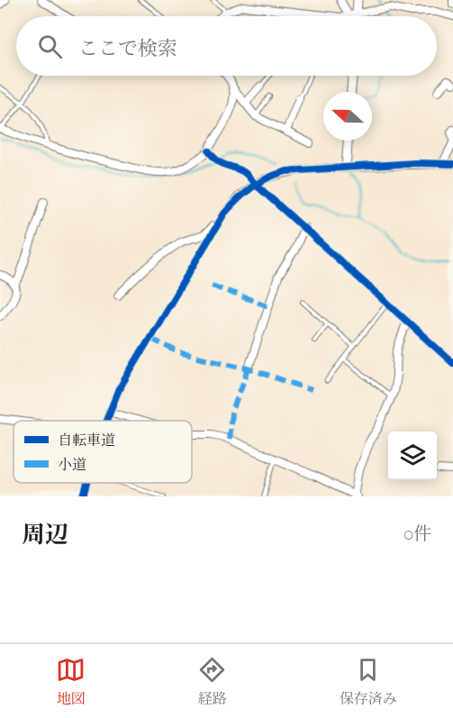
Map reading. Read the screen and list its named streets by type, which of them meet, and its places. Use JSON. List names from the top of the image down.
{
  "legend": ["自転車道", "小道"],
  "north": "left",
  "page": {
    "search": "ここで検索",
    "heading": ["周辺", "0件"],
    "nav": ["地図", "経路", "保存済み"]
  }
}
